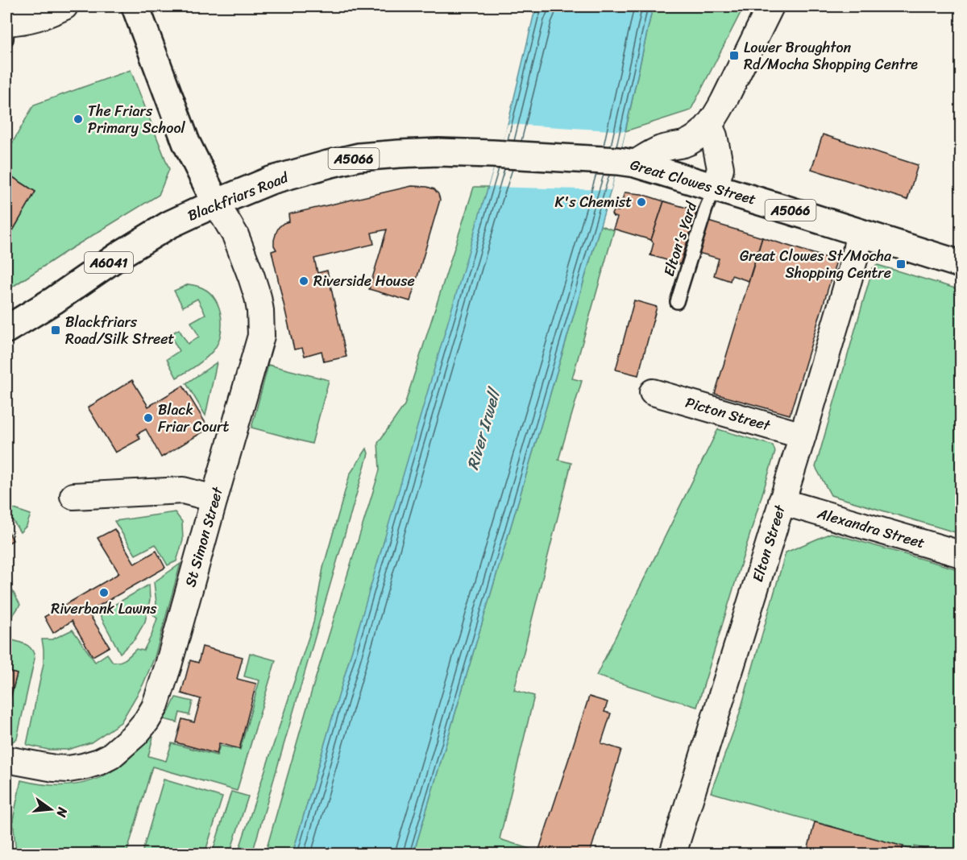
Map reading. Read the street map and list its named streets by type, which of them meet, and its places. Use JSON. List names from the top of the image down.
{
  "streets": {
    "main road": [
      "A5066",
      "Great Clowes Street",
      "Blackfriars Road",
      "A6041"
    ],
    "street": [
      "Picton Street",
      "Alexandra Street",
      "St Simon Street",
      "Elton Street"
    ],
    "lane": ["Elton's Yard"]
  },
  "crossings": [
    ["Great Clowes Street", "Blackfriars Road"],
    ["Great Clowes Street", "Elton's Yard"],
    ["Great Clowes Street", "Elton Street"],
    ["Blackfriars Road", "St Simon Street"],
    ["Picton Street", "Elton Street"],
    ["Alexandra Street", "Elton Street"]
  ],
  "water": ["River Irwell"],
  "places": {
    "transit": ["Lower Broughton Rd/Mocha Shopping Centre", "Great Clowes St/Mocha Shopping Centre", "Blackfriars Road/Silk Street"],
    "other": [
      "The Friars Primary School",
      "K's Chemist",
      "Riverside House",
      "Black Friar Court",
      "Riverbank Lawns"
    ]
  },
  "north": "right"
}
